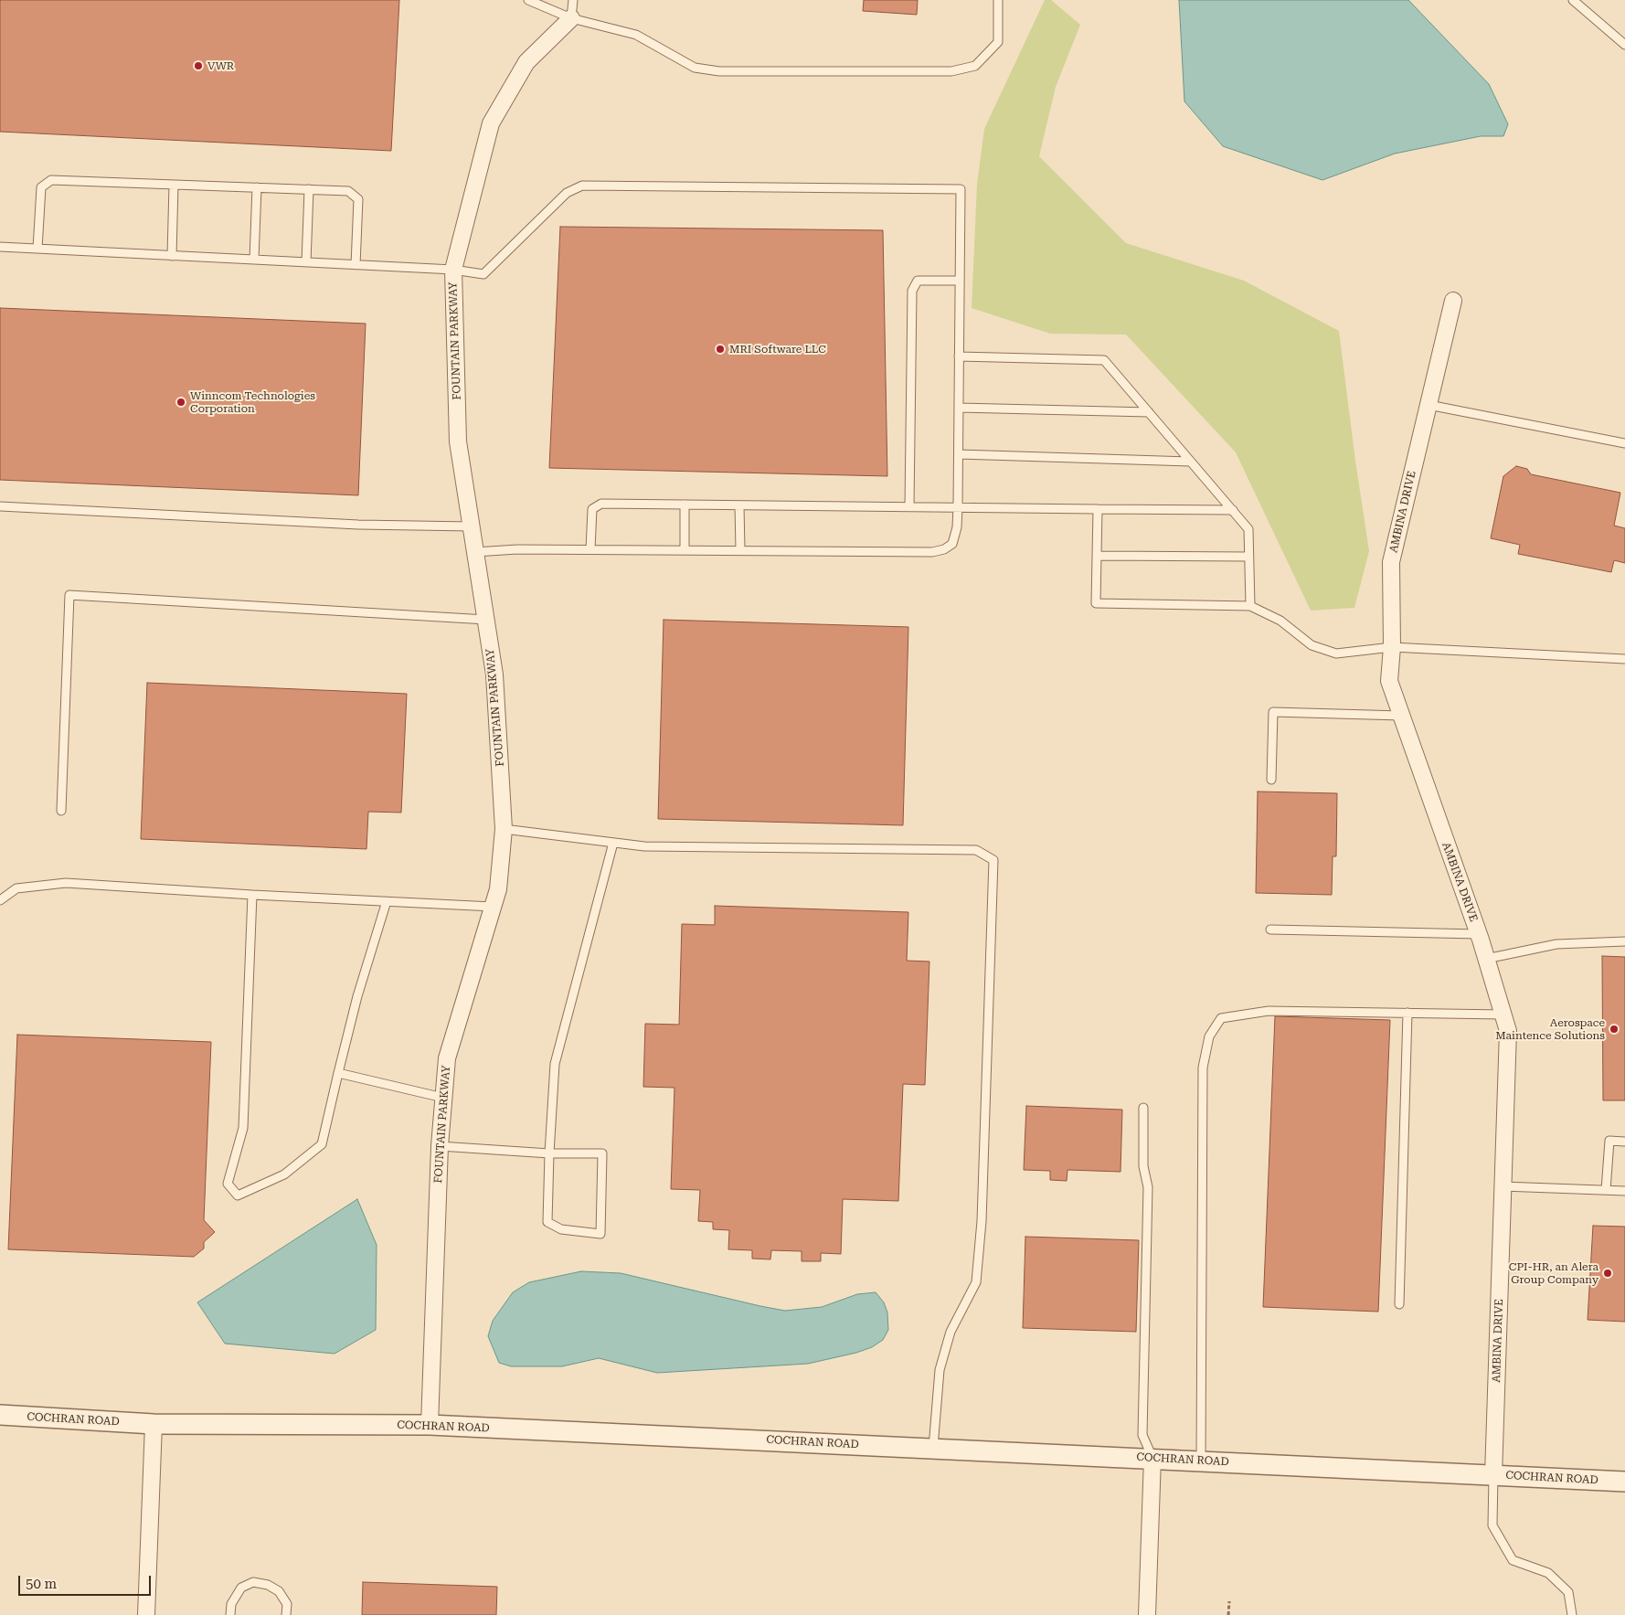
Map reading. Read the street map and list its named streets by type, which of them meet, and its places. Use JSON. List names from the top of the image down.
{
  "streets": {
    "street": ["FOUNTAIN PARKWAY", "AMBINA DRIVE", "COCHRAN ROAD"]
  },
  "crossings": [
    ["FOUNTAIN PARKWAY", "COCHRAN ROAD"],
    ["AMBINA DRIVE", "COCHRAN ROAD"]
  ],
  "places": [
    "VWR",
    "MRI Software LLC",
    "Winncom Technologies Corporation",
    "Aerospace Maintence Solutions",
    "CPI-HR, an Alera Group Company"
  ],
  "scale_bar": "50 m"
}
